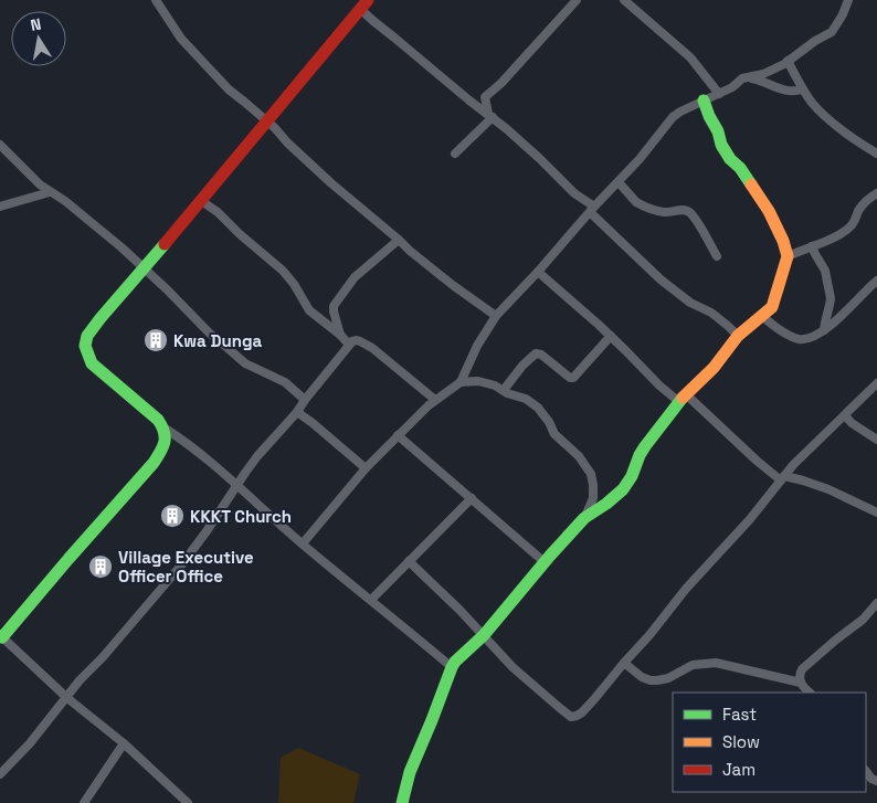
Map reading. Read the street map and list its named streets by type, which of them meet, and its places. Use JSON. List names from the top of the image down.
{
  "places": {
    "building": ["Kwa Dunga", "KKKT Church", "Village Executive Officer Office"]
  },
  "legend": ["Fast", "Slow", "Jam"],
  "north": "top"
}
